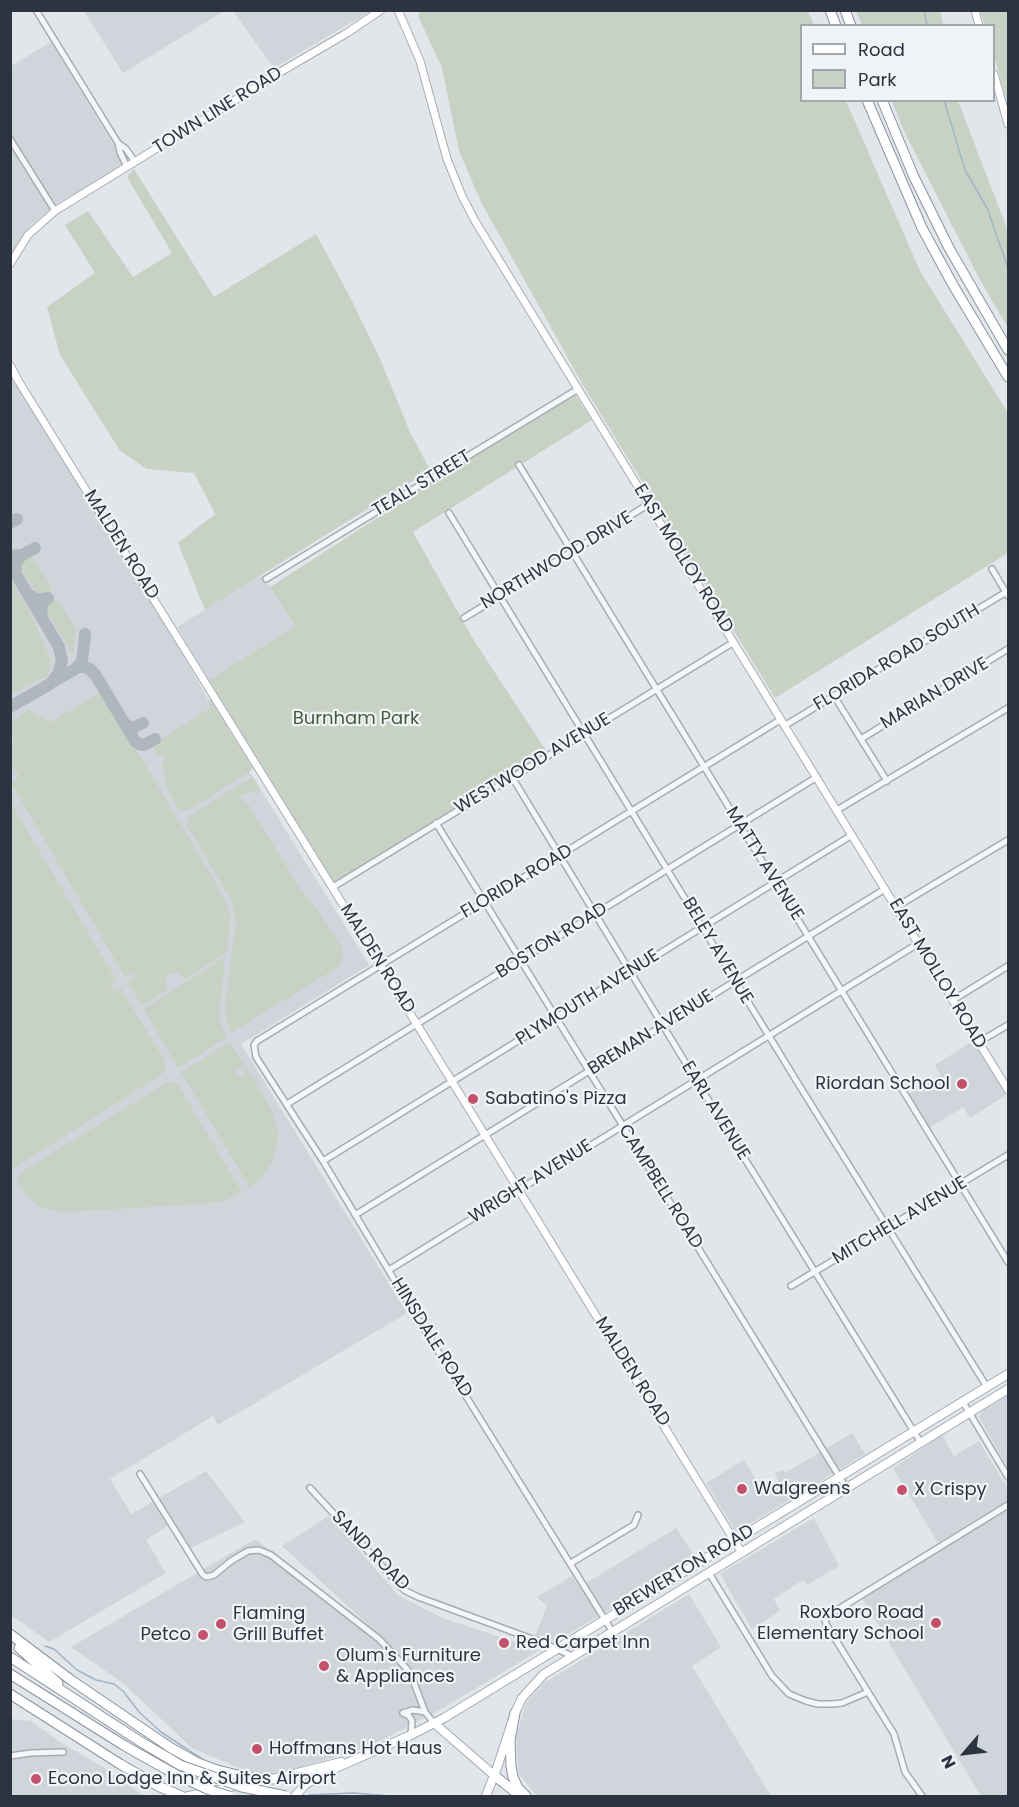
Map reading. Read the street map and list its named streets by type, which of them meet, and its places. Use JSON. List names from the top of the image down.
{
  "streets": {
    "main road": ["BREWERTON ROAD"],
    "street": [
      "TOWN LINE ROAD",
      "TEALL STREET",
      "MALDEN ROAD",
      "EAST MOLLOY ROAD",
      "NORTHWOOD DRIVE",
      "FLORIDA ROAD SOUTH",
      "MARIAN DRIVE",
      "WESTWOOD AVENUE",
      "MATTY AVENUE",
      "FLORIDA ROAD",
      "BOSTON ROAD",
      "BELEY AVENUE",
      "PLYMOUTH AVENUE",
      "BREMAN AVENUE",
      "EARL AVENUE",
      "WRIGHT AVENUE",
      "CAMPBELL ROAD",
      "MITCHELL AVENUE",
      "HINSDALE ROAD",
      "SAND ROAD"
    ]
  },
  "crossings": [
    ["TEALL STREET", "EAST MOLLOY ROAD"],
    ["MALDEN ROAD", "WESTWOOD AVENUE"],
    ["MALDEN ROAD", "FLORIDA ROAD"],
    ["MALDEN ROAD", "BOSTON ROAD"],
    ["MALDEN ROAD", "PLYMOUTH AVENUE"],
    ["MALDEN ROAD", "BREMAN AVENUE"],
    ["MALDEN ROAD", "WRIGHT AVENUE"],
    ["MALDEN ROAD", "BREWERTON ROAD"],
    ["EAST MOLLOY ROAD", "NORTHWOOD DRIVE"],
    ["EAST MOLLOY ROAD", "FLORIDA ROAD SOUTH"],
    ["EAST MOLLOY ROAD", "WESTWOOD AVENUE"],
    ["EAST MOLLOY ROAD", "FLORIDA ROAD"],
    ["EAST MOLLOY ROAD", "BOSTON ROAD"],
    ["EAST MOLLOY ROAD", "PLYMOUTH AVENUE"],
    ["EAST MOLLOY ROAD", "BREMAN AVENUE"],
    ["EAST MOLLOY ROAD", "WRIGHT AVENUE"],
    ["NORTHWOOD DRIVE", "MATTY AVENUE"],
    ["NORTHWOOD DRIVE", "BELEY AVENUE"],
    ["FLORIDA ROAD SOUTH", "FLORIDA ROAD"],
    ["WESTWOOD AVENUE", "MATTY AVENUE"],
    ["WESTWOOD AVENUE", "BELEY AVENUE"],
    ["WESTWOOD AVENUE", "EARL AVENUE"],
    ["WESTWOOD AVENUE", "CAMPBELL ROAD"],
    ["MATTY AVENUE", "FLORIDA ROAD"],
    ["MATTY AVENUE", "BOSTON ROAD"],
    ["MATTY AVENUE", "PLYMOUTH AVENUE"],
    ["MATTY AVENUE", "BREMAN AVENUE"],
    ["MATTY AVENUE", "WRIGHT AVENUE"],
    ["MATTY AVENUE", "MITCHELL AVENUE"],
    ["FLORIDA ROAD", "BELEY AVENUE"],
    ["FLORIDA ROAD", "EARL AVENUE"],
    ["FLORIDA ROAD", "CAMPBELL ROAD"],
    ["FLORIDA ROAD", "HINSDALE ROAD"],
    ["BOSTON ROAD", "BELEY AVENUE"],
    ["BOSTON ROAD", "EARL AVENUE"],
    ["BOSTON ROAD", "CAMPBELL ROAD"],
    ["BOSTON ROAD", "HINSDALE ROAD"],
    ["BELEY AVENUE", "PLYMOUTH AVENUE"],
    ["BELEY AVENUE", "BREMAN AVENUE"],
    ["BELEY AVENUE", "WRIGHT AVENUE"],
    ["BELEY AVENUE", "MITCHELL AVENUE"],
    ["BELEY AVENUE", "BREWERTON ROAD"],
    ["PLYMOUTH AVENUE", "EARL AVENUE"],
    ["PLYMOUTH AVENUE", "CAMPBELL ROAD"],
    ["PLYMOUTH AVENUE", "HINSDALE ROAD"],
    ["BREMAN AVENUE", "EARL AVENUE"],
    ["BREMAN AVENUE", "CAMPBELL ROAD"],
    ["BREMAN AVENUE", "HINSDALE ROAD"],
    ["EARL AVENUE", "WRIGHT AVENUE"],
    ["EARL AVENUE", "MITCHELL AVENUE"],
    ["EARL AVENUE", "BREWERTON ROAD"],
    ["WRIGHT AVENUE", "CAMPBELL ROAD"],
    ["WRIGHT AVENUE", "HINSDALE ROAD"],
    ["CAMPBELL ROAD", "BREWERTON ROAD"],
    ["HINSDALE ROAD", "BREWERTON ROAD"],
    ["SAND ROAD", "BREWERTON ROAD"]
  ],
  "parks": ["Burnham Park"],
  "places": [
    "Riordan School",
    "Sabatino's Pizza",
    "Walgreens",
    "X Crispy",
    "Roxboro Road Elementary School",
    "Flaming Grill Buffet",
    "Petco",
    "Red Carpet Inn",
    "Olum's Furniture & Appliances",
    "Hoffmans Hot Haus",
    "Econo Lodge Inn & Suites Airport"
  ],
  "legend": ["Road", "Park"],
  "north": "bottom left"
}
